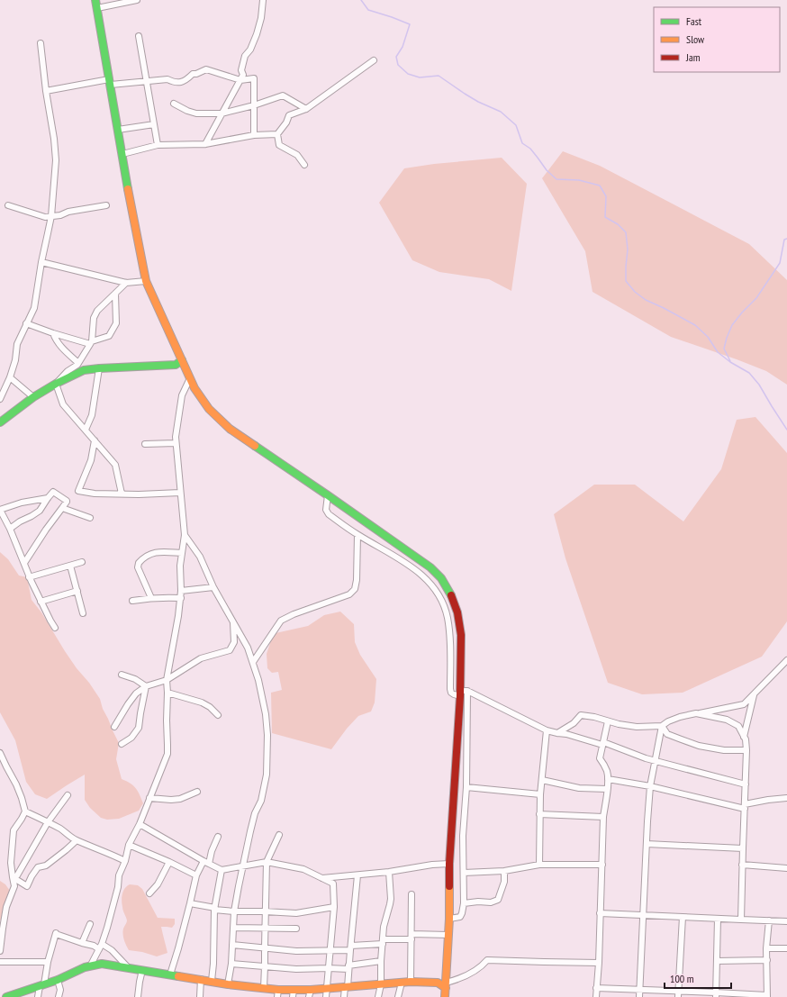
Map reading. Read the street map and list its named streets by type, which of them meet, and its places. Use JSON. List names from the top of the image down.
{
  "legend": ["Fast", "Slow", "Jam"],
  "scale_bar": "100 m"
}
